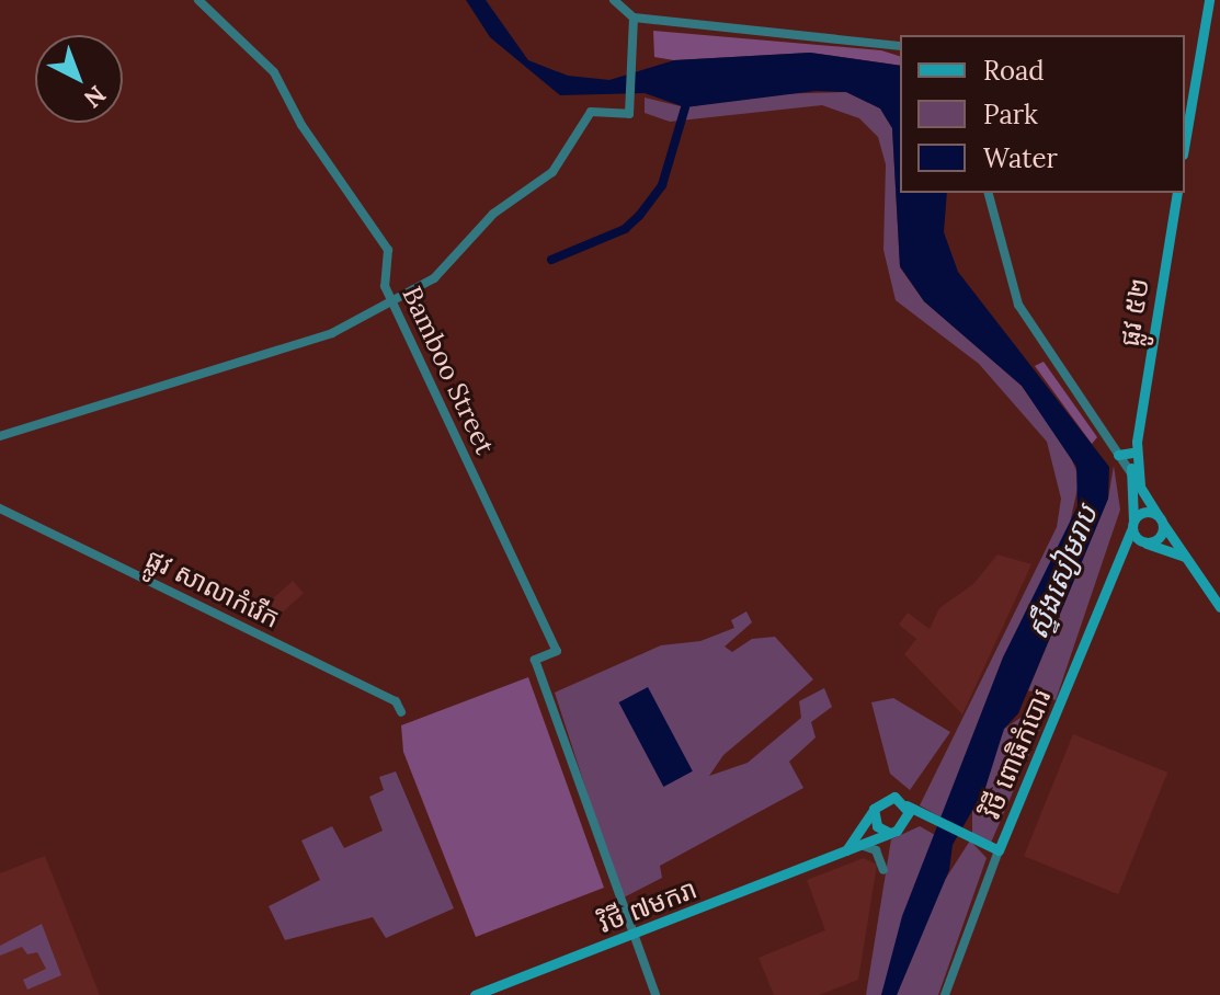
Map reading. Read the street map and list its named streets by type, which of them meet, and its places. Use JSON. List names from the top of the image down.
{
  "streets": {
    "main road": ["ផ្លូវ ៥២", "វិថី ពោធិកំបោរ", "វិថី ៧មករា"],
    "street": ["Bamboo Street", "ផ្លូវ សាលាកំរើក"]
  },
  "crossings": [
    ["ផ្លូវ ៥២", "វិថី ពោធិកំបោរ"],
    ["Bamboo Street", "វិថី ៧មករា"]
  ],
  "water": ["ស្ទឹងសៀមរាប"],
  "legend": ["Road", "Park", "Water"],
  "north": "bottom right"
}
